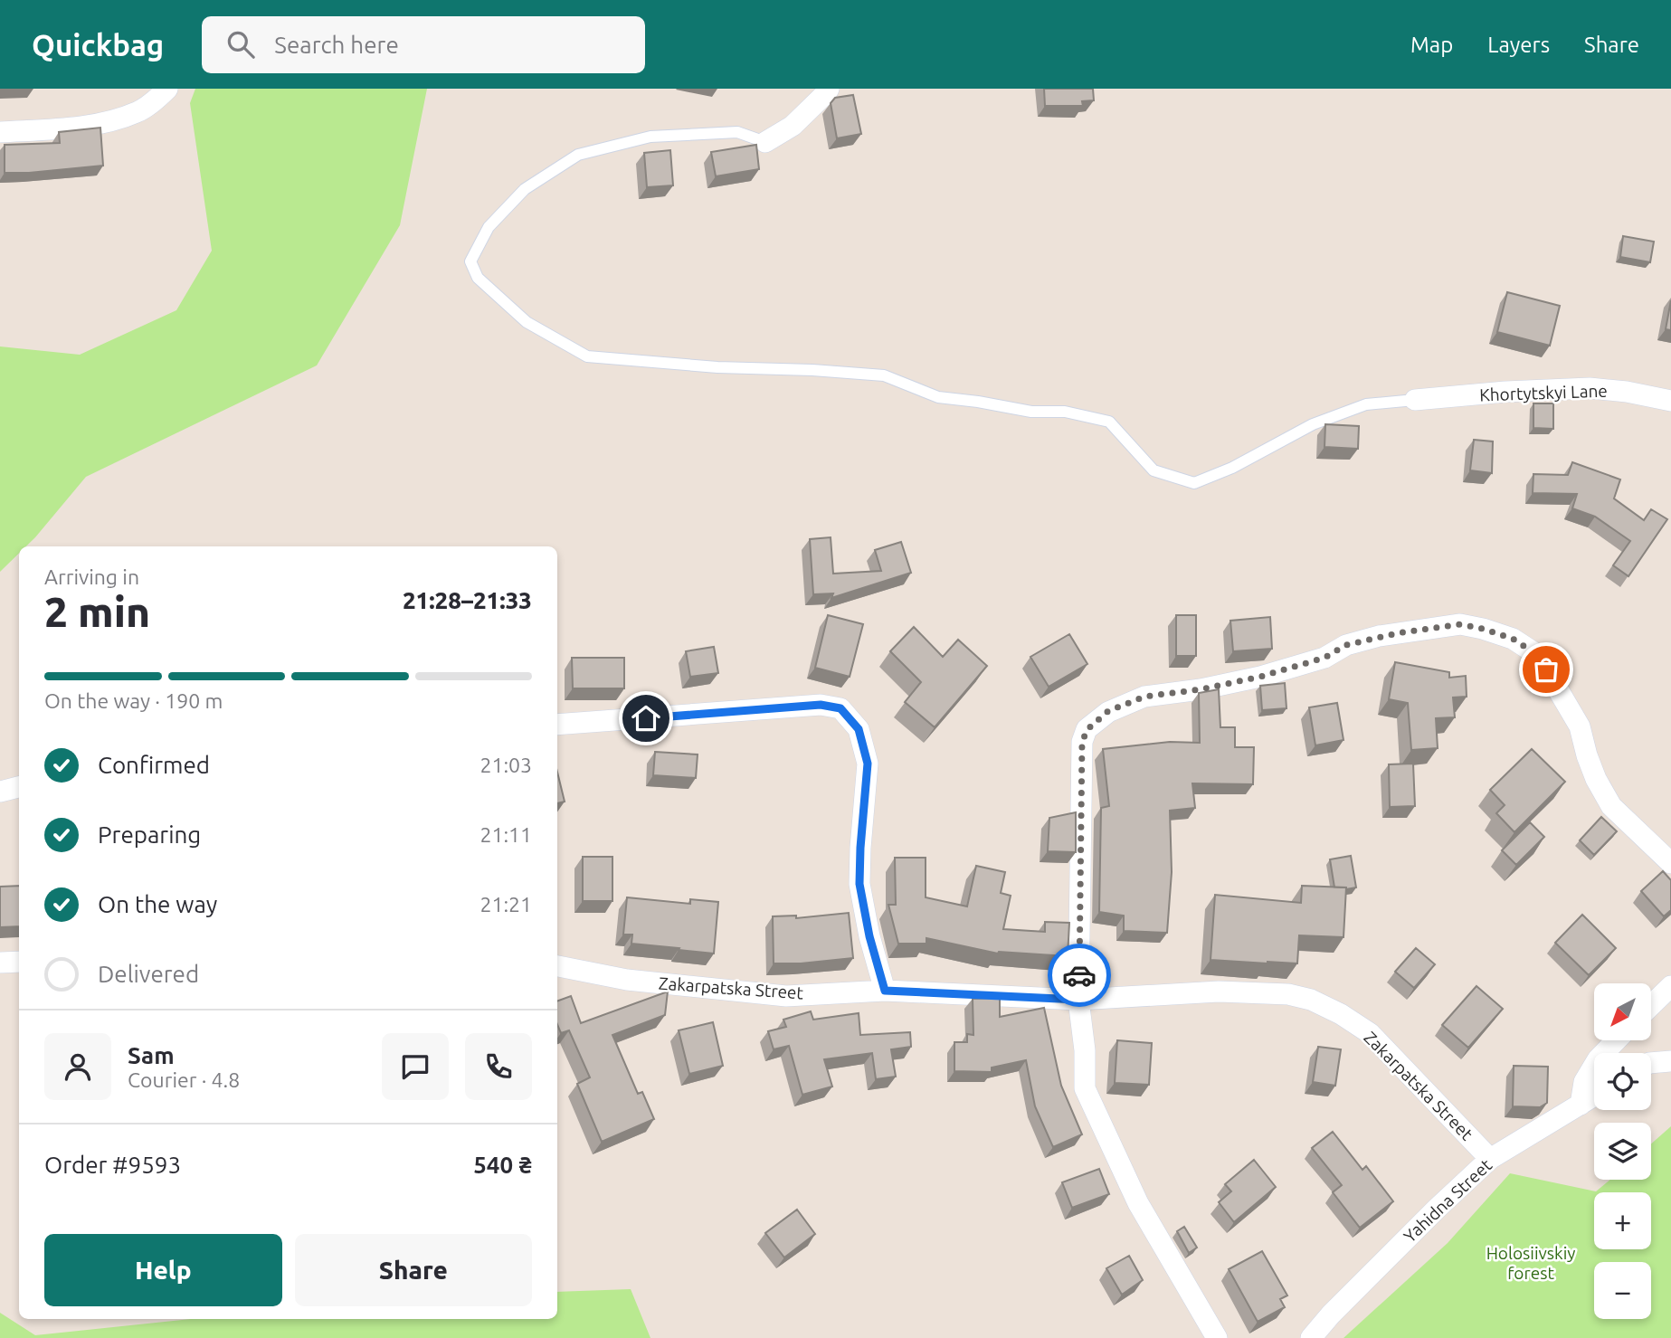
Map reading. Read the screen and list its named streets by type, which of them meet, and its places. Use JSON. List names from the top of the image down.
{
  "streets": {
    "street": ["Khortytskyi Lane", "Zakarpatska Street", "Yahidna Street"]
  },
  "crossings": [
    ["Zakarpatska Street", "Yahidna Street"]
  ],
  "parks": ["Holosiivskiy forest"],
  "north": "bottom left",
  "page": {
    "header": "Quickbag",
    "search": "Search here",
    "nav": ["Map", "Layers", "Share"],
    "heading": ["2 min", "Arriving in", "21:28–21:33"],
    "panel": [
      "Sam",
      "Courier · 4.8",
      "Order #9593",
      "540 ₴"
    ],
    "bar": "On the way · 190 m",
    "list": [
      ["Confirmed", "21:03"],
      ["Preparing", "21:11"],
      ["On the way", "21:21"],
      "Delivered"
    ],
    "map_buttons": ["+", "−"],
    "buttons": ["Help", "Share"]
  }
}
